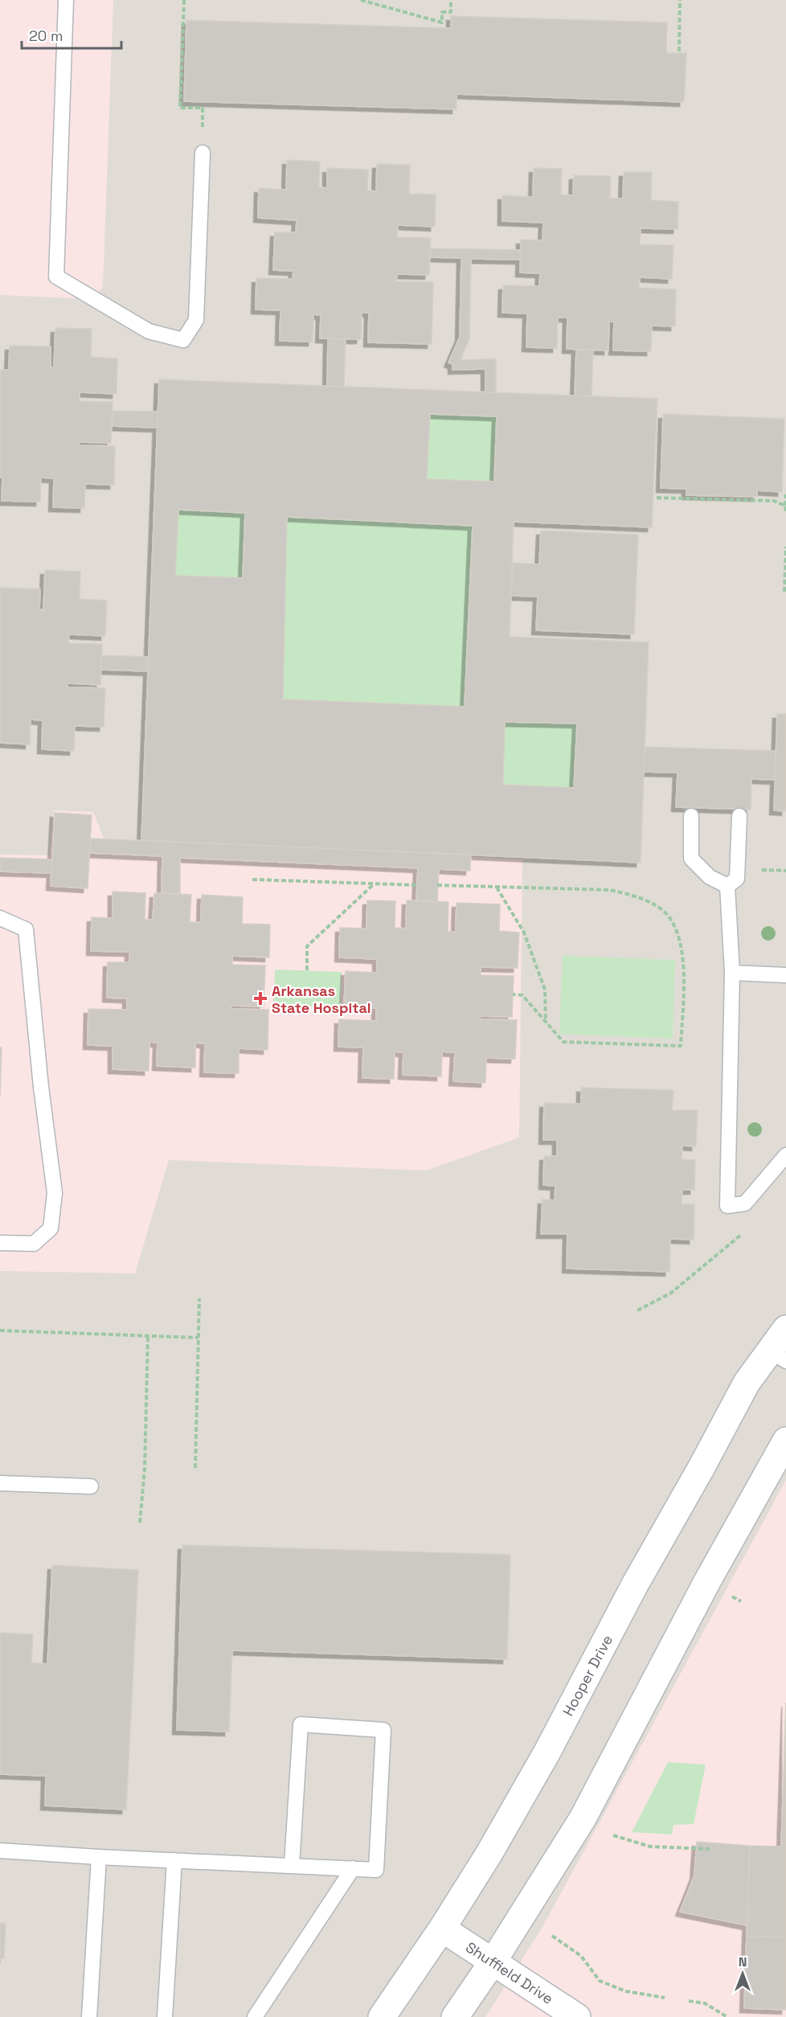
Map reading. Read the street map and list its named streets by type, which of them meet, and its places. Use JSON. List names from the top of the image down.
{
  "streets": {
    "street": ["Hooper Drive", "Shuffield Drive"]
  },
  "crossings": [
    ["Hooper Drive", "Shuffield Drive"]
  ],
  "places": {
    "health": ["Arkansas State Hospital"]
  },
  "scale_bar": "20 m",
  "north": "top"
}
